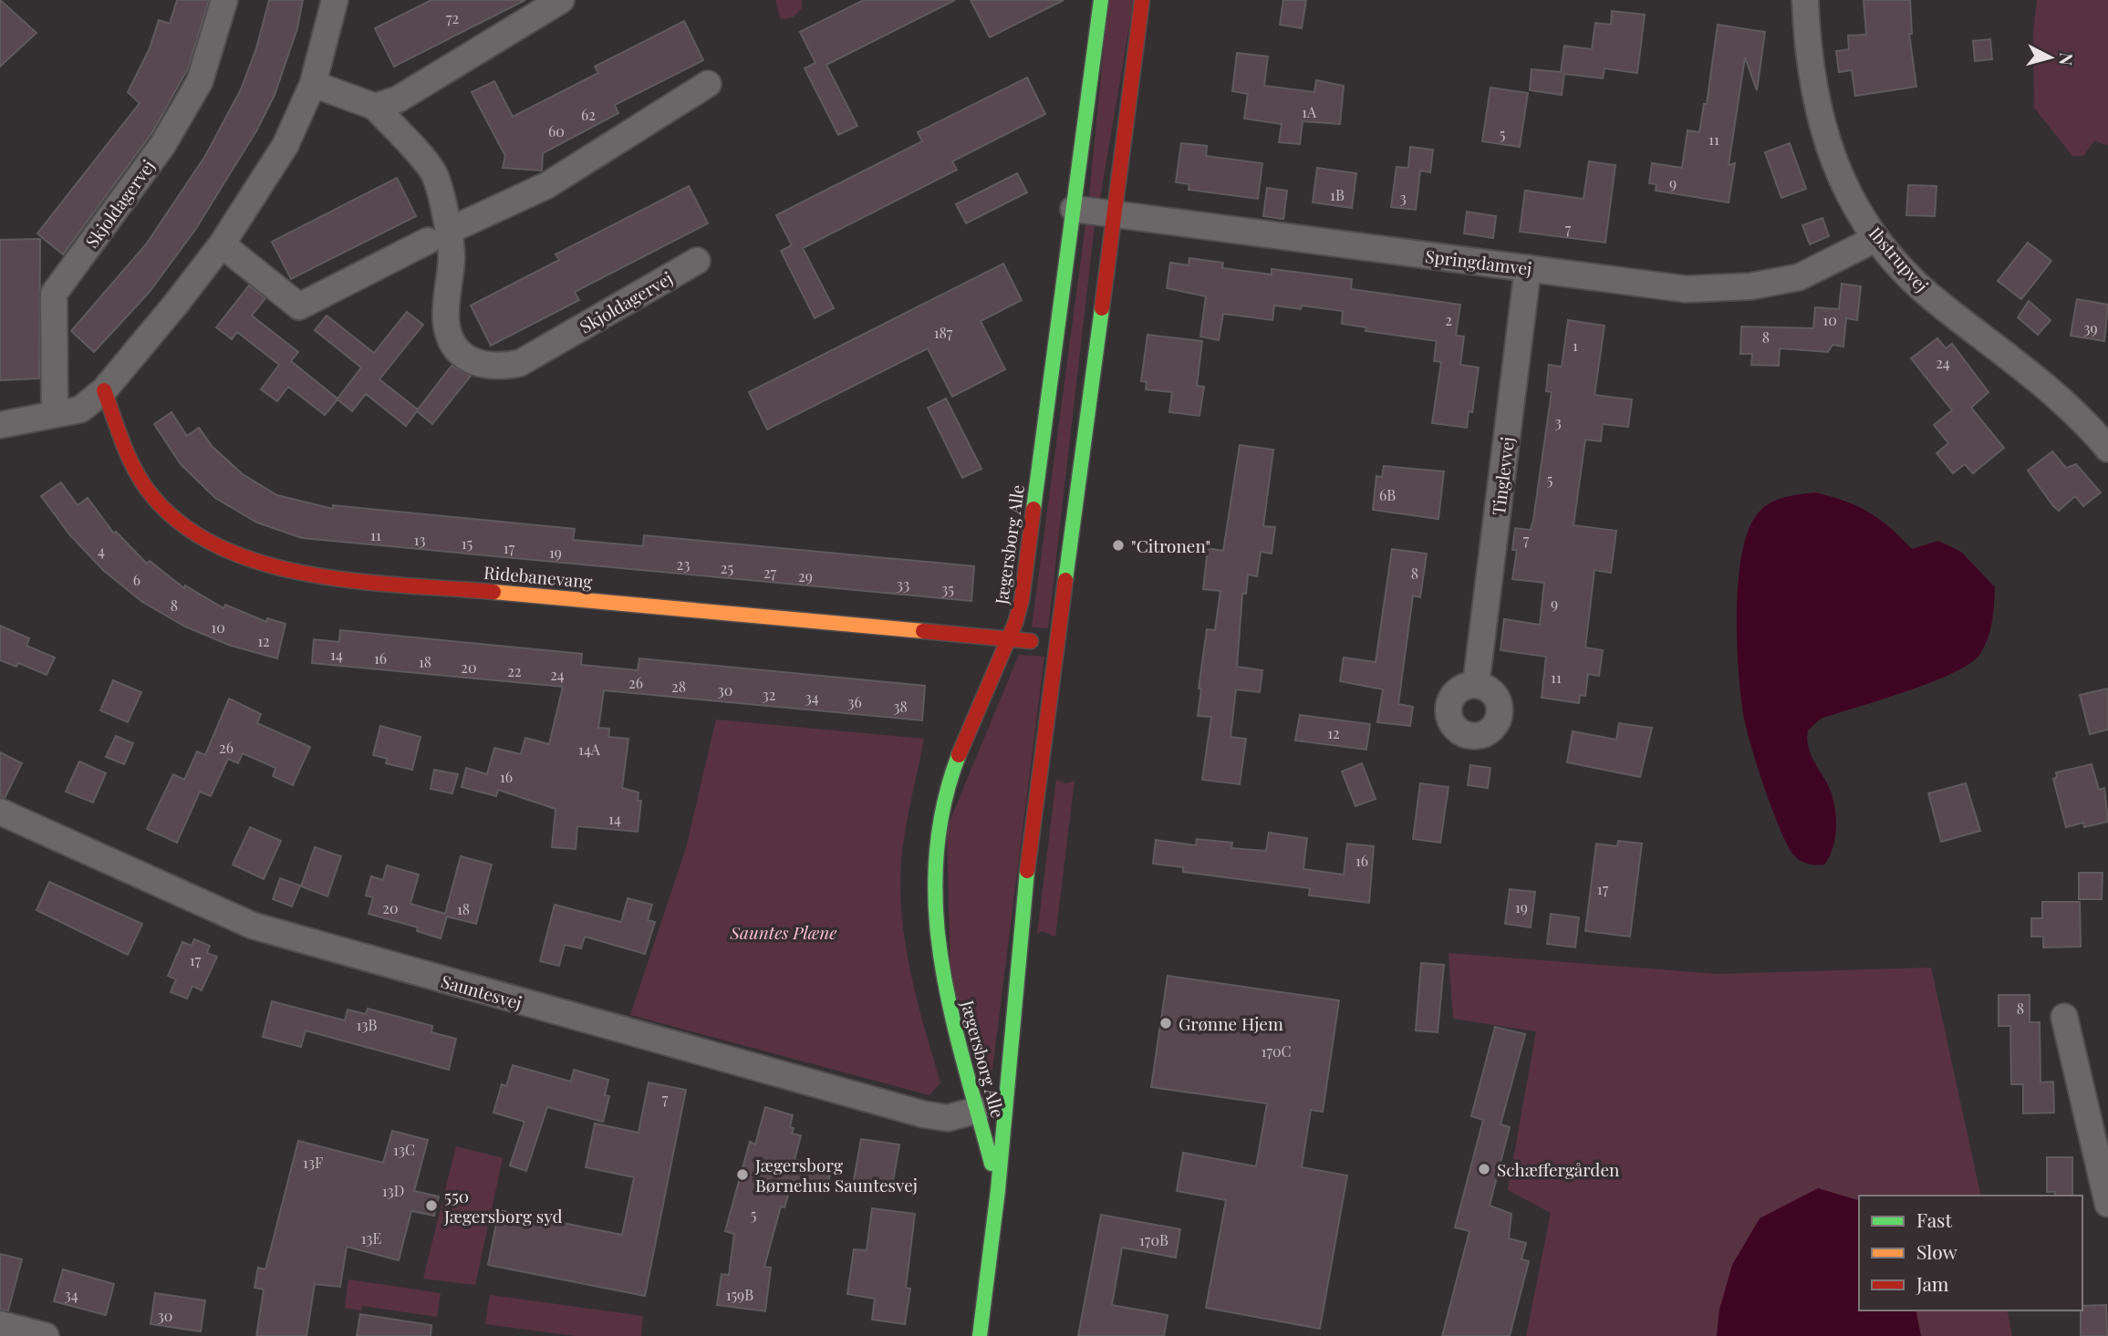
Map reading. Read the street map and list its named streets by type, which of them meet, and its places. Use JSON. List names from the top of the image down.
{
  "streets": {
    "street": [
      "Skjoldagervej",
      "Ibstrupvej",
      "Springdamvej",
      "Tinglevvej",
      "Jægersborg Alle",
      "Ridebanevang",
      "Sauntesvej"
    ]
  },
  "crossings": [
    ["Ibstrupvej", "Springdamvej"],
    ["Springdamvej", "Tinglevvej"],
    ["Springdamvej", "Jægersborg Alle"],
    ["Jægersborg Alle", "Ridebanevang"],
    ["Jægersborg Alle", "Sauntesvej"]
  ],
  "parks": ["Sauntes Plæne"],
  "places": [
    "\"Citronen\"",
    "Grønne Hjem",
    "Schæffergården",
    "Jægersborg Børnehus Sauntesvej",
    "550 Jægersborg syd"
  ],
  "house_numbers": [
    "72",
    "1A",
    "62",
    "60",
    "5",
    "11",
    "9",
    "1B",
    "3",
    "7",
    "2",
    "10",
    "39",
    "187",
    "8",
    "1",
    "24",
    "3",
    "5",
    "6B",
    "11",
    "13",
    "7",
    "15",
    "17",
    "4",
    "19",
    "23",
    "25",
    "27",
    "8",
    "29",
    "6",
    "33",
    "35",
    "9",
    "8",
    "10",
    "12",
    "14",
    "16",
    "18",
    "20",
    "22",
    "24",
    "11",
    "26",
    "28",
    "30",
    "32",
    "34",
    "36",
    "38",
    "12",
    "26",
    "14A",
    "16",
    "14",
    "16",
    "17",
    "19",
    "20",
    "18",
    "17",
    "8",
    "13B",
    "170C",
    "7",
    "13C",
    "13F",
    "13D",
    "5",
    "13E",
    "170B",
    "34",
    "159B",
    "30"
  ],
  "legend": ["Fast", "Slow", "Jam"],
  "north": "right"
}
